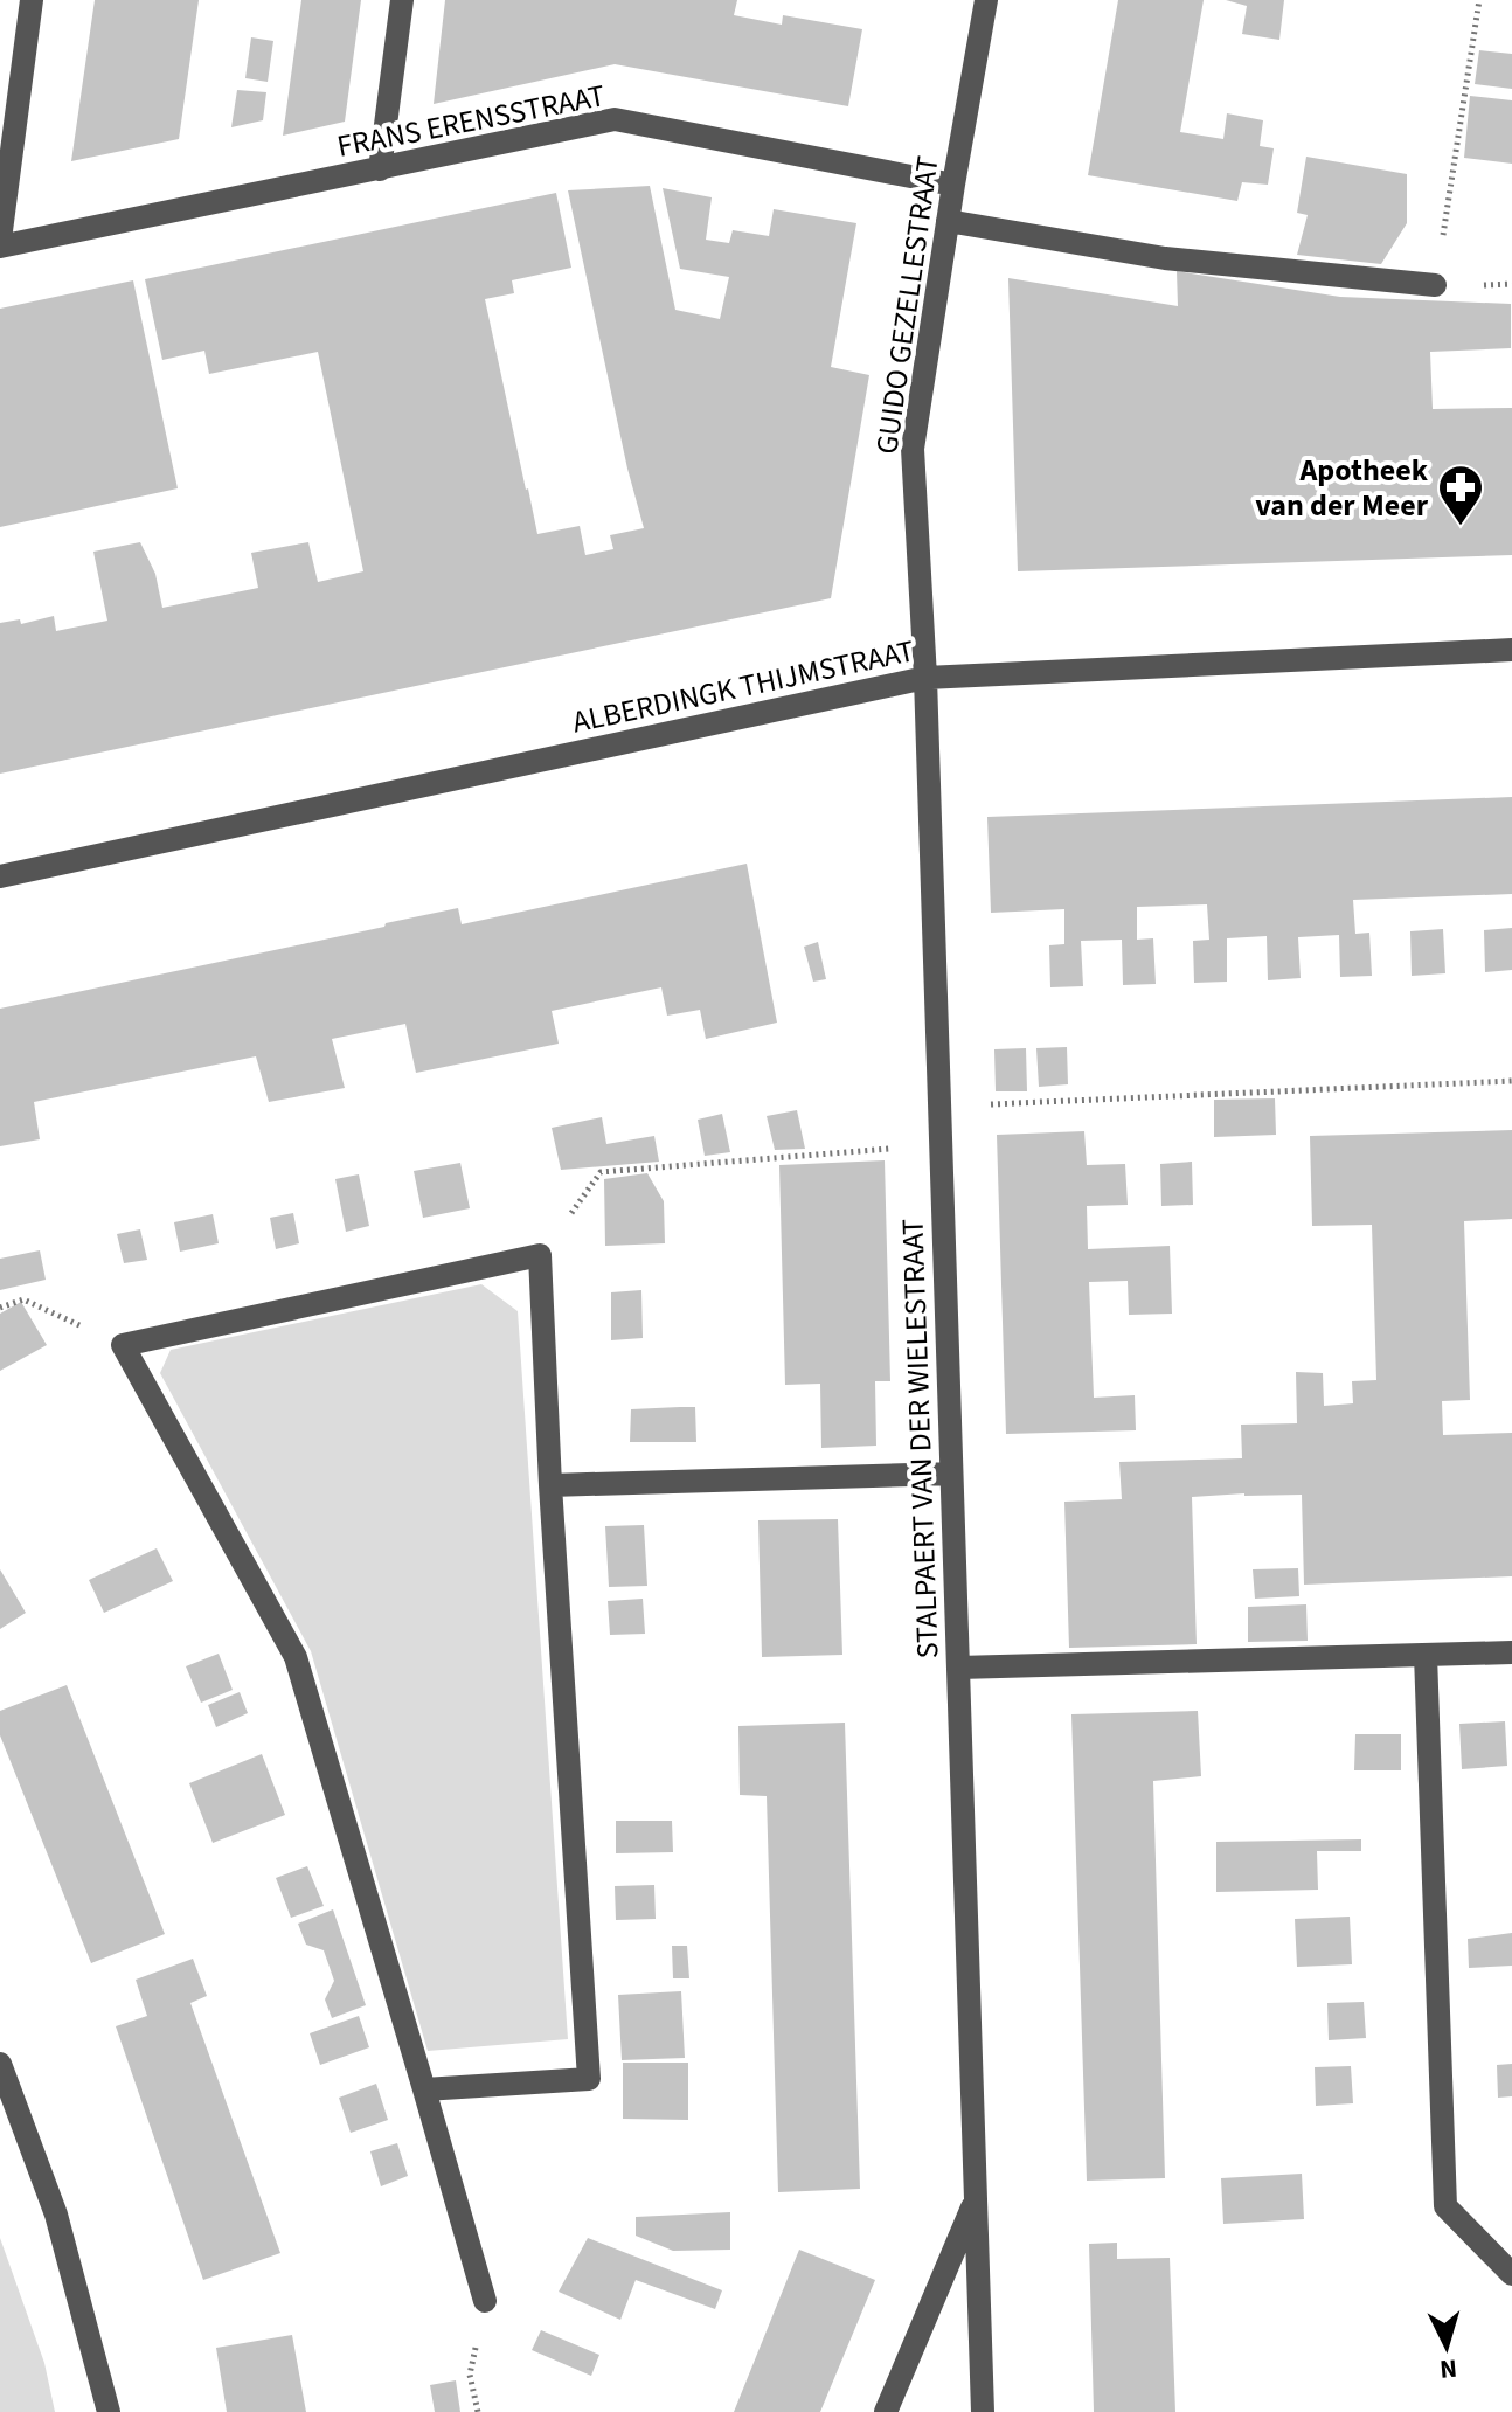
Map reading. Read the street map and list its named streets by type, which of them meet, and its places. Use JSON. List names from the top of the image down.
{
  "streets": {
    "street": [
      "FRANS ERENSSTRAAT",
      "GUIDO GEZELLESTRAAT",
      "ALBERDINGK THIJMSTRAAT",
      "STALPAERT VAN DER WIELESTRAAT"
    ]
  },
  "crossings": [
    ["FRANS ERENSSTRAAT", "GUIDO GEZELLESTRAAT"],
    ["GUIDO GEZELLESTRAAT", "ALBERDINGK THIJMSTRAAT"],
    ["GUIDO GEZELLESTRAAT", "STALPAERT VAN DER WIELESTRAAT"],
    ["ALBERDINGK THIJMSTRAAT", "STALPAERT VAN DER WIELESTRAAT"]
  ],
  "places": {
    "pharmacy": ["Apotheek van der Meer"]
  },
  "north": "bottom"
}
